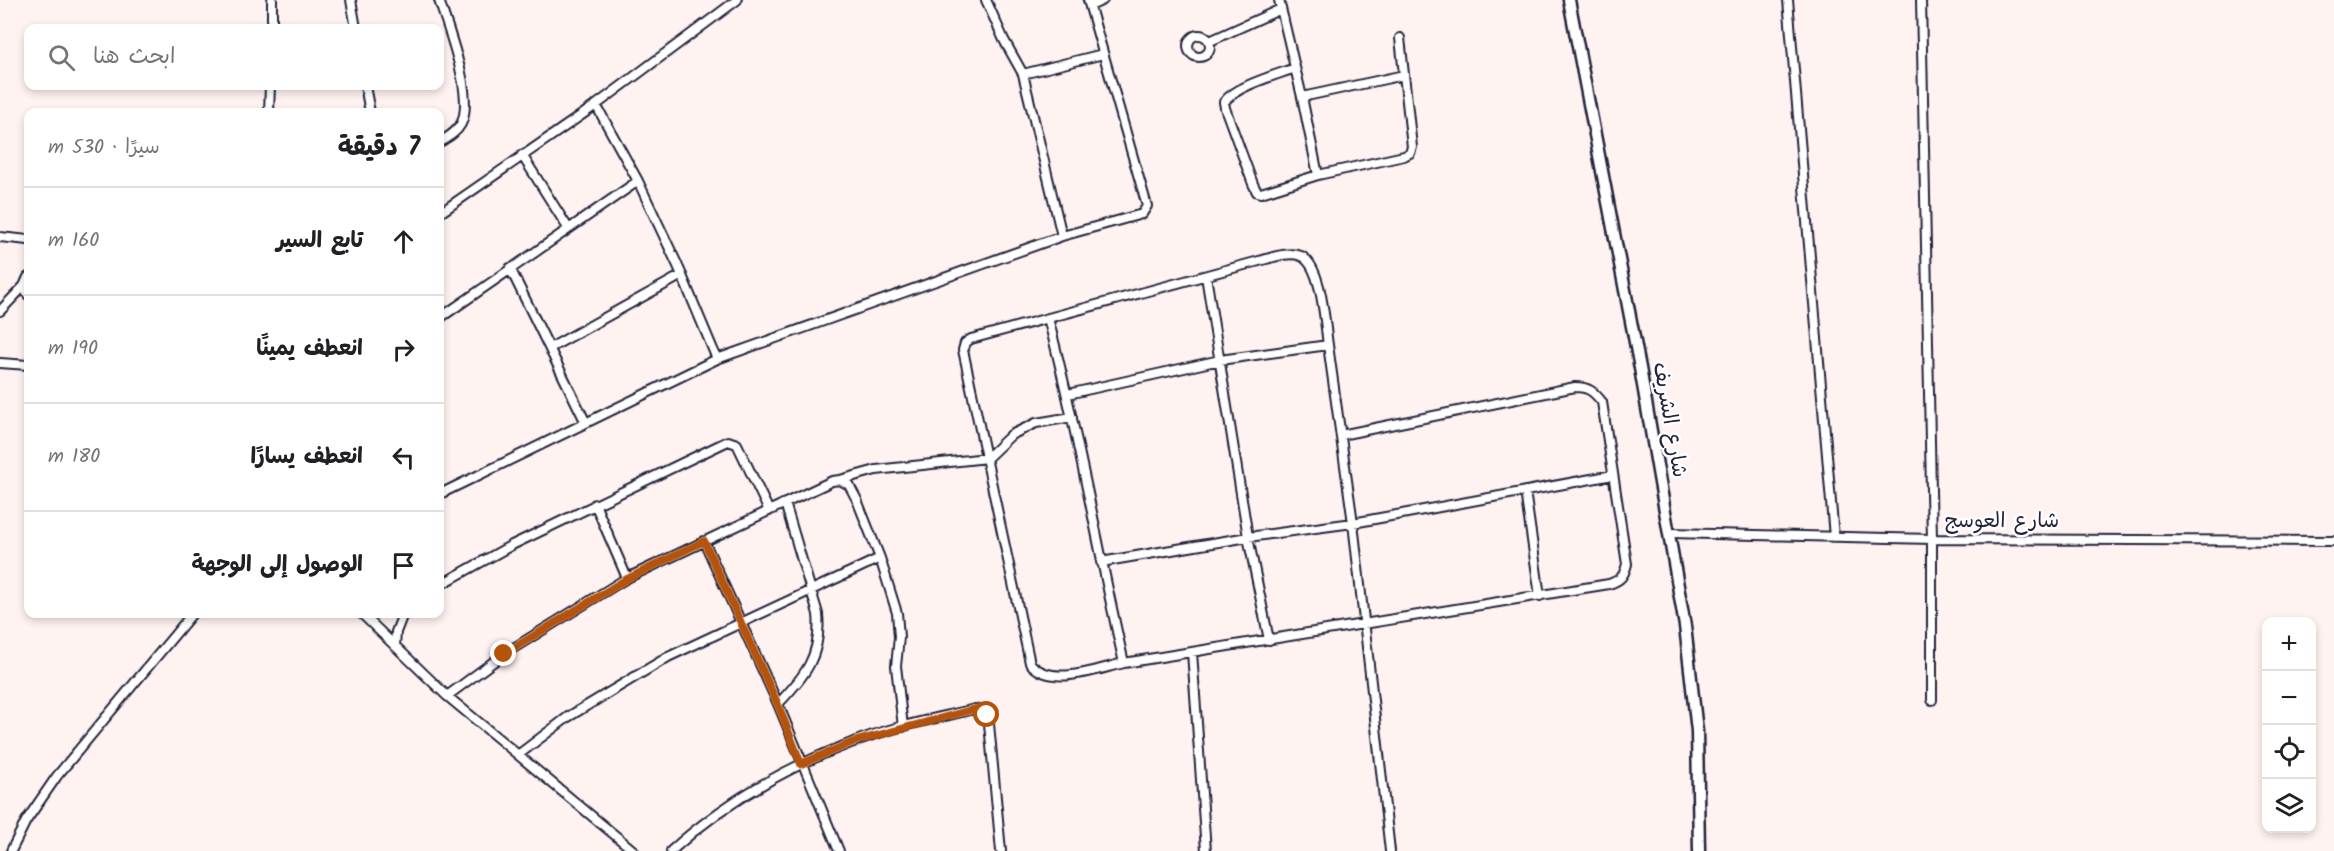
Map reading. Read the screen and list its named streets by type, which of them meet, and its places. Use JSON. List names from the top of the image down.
{
  "streets": {
    "main road": ["شارع الشريف"],
    "street": ["شارع العوسج"]
  },
  "crossings": [
    ["شارع الشريف", "شارع العوسج"]
  ],
  "page": {
    "search": "ابحث هنا",
    "heading": ["7 دقيقة", "سيرًا · 530 m"],
    "list": [
      ["تابع السير", "160 m"],
      ["انعطف يمينًا", "190 m"],
      ["انعطف يسارًا", "180 m"],
      "الوصول إلى الوجهة"
    ],
    "map_buttons": ["+", "−"]
  }
}
